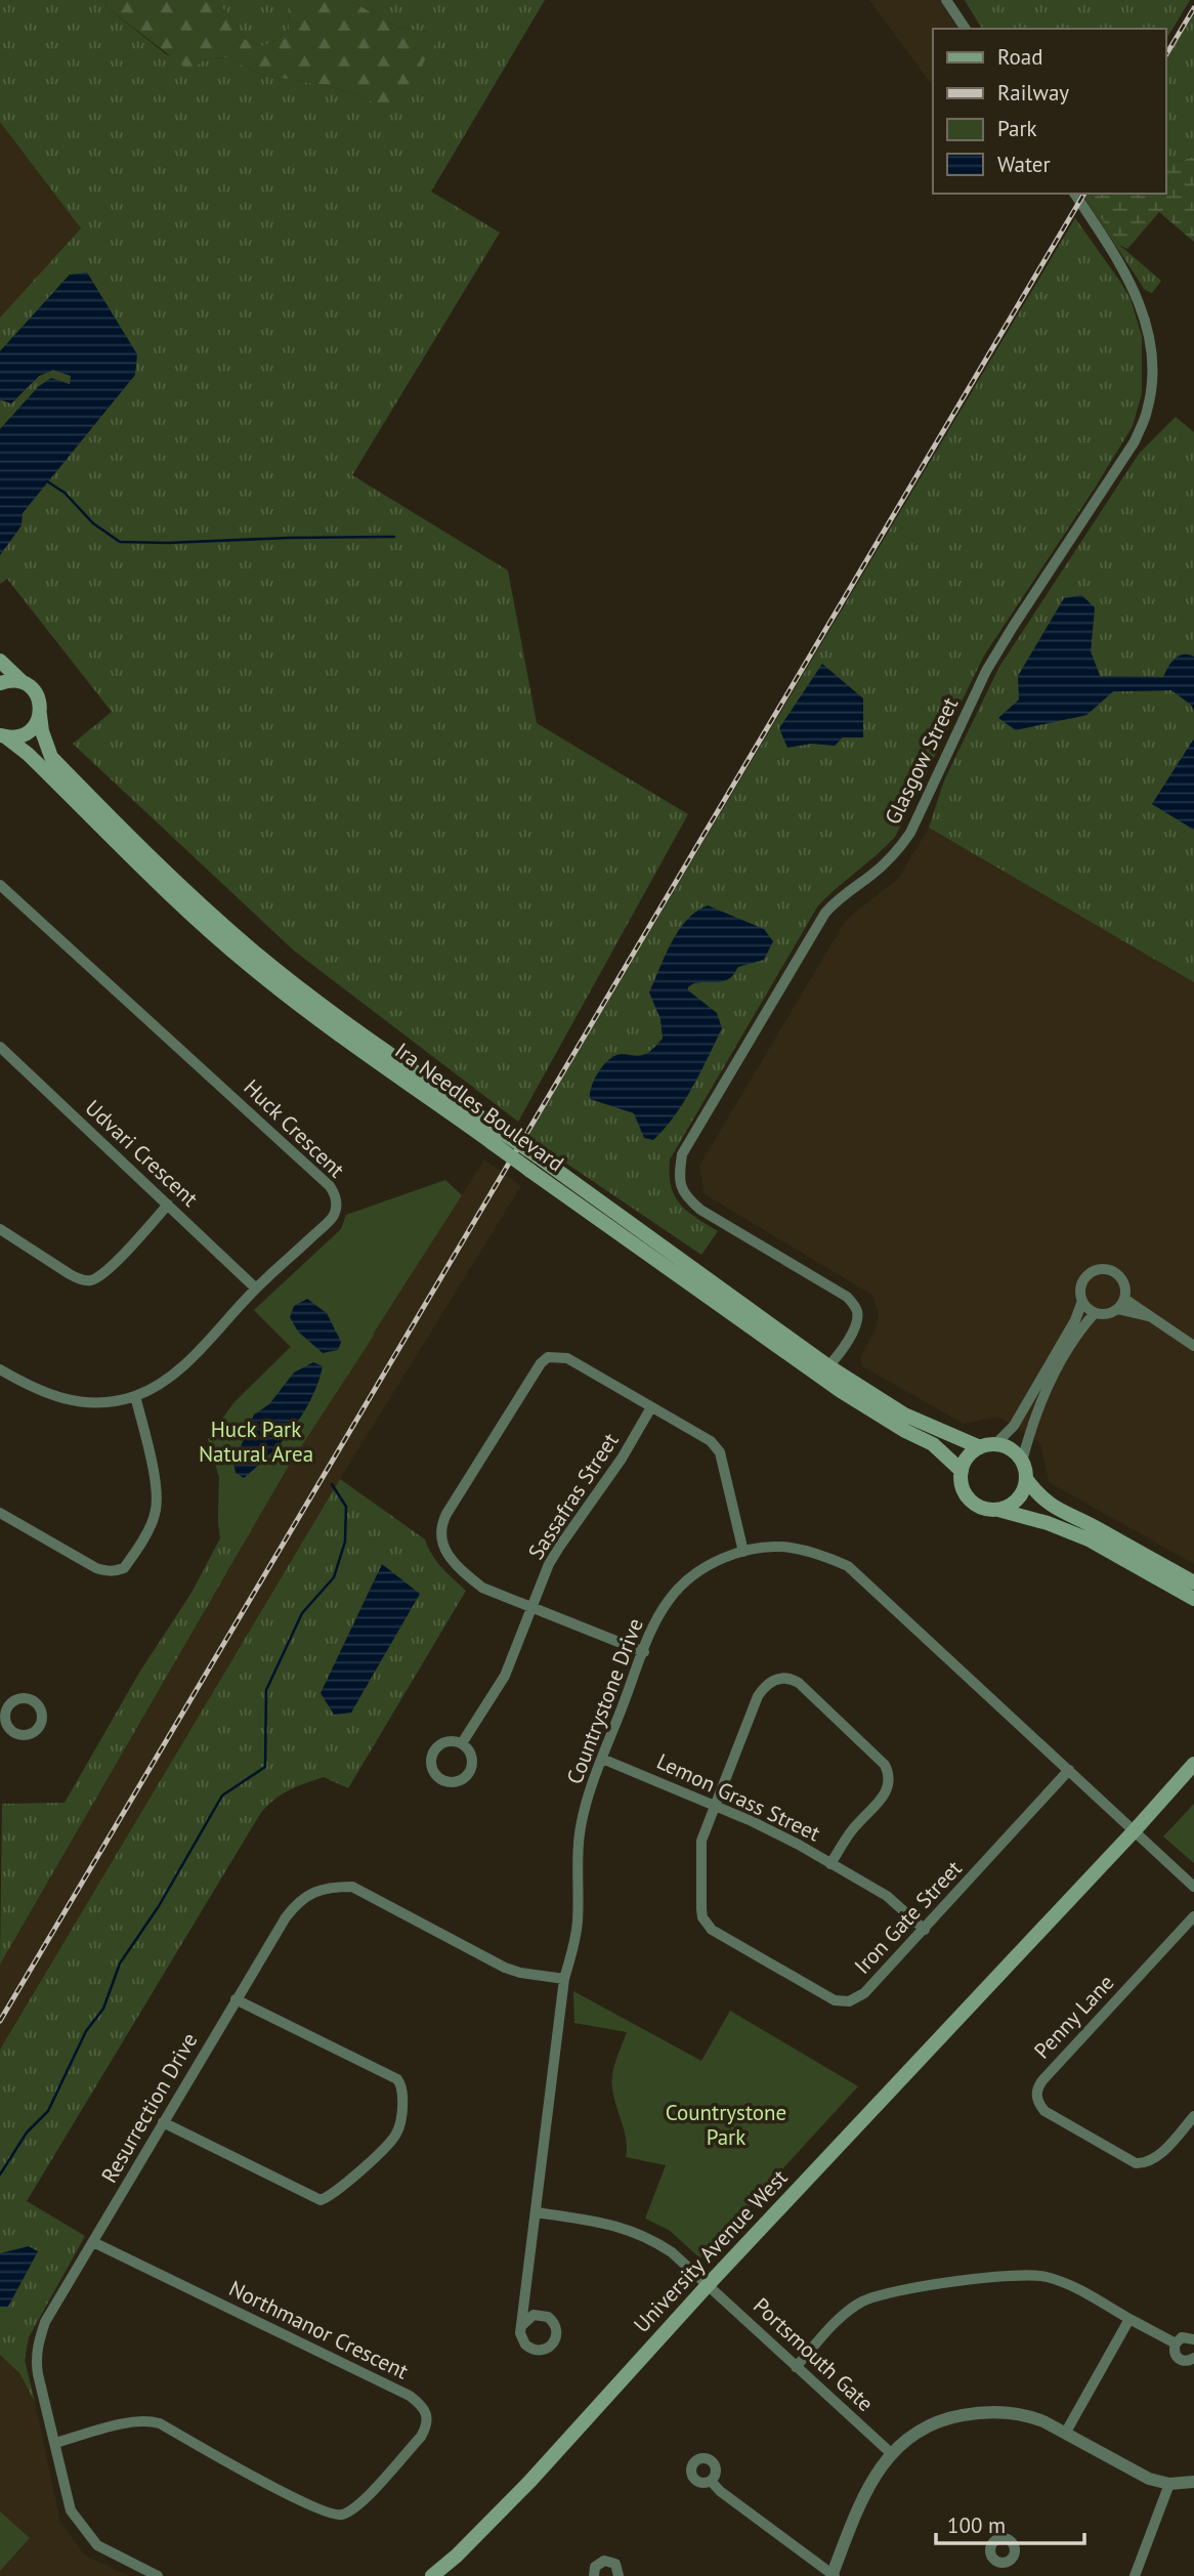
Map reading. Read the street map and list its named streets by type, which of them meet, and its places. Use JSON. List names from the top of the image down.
{
  "streets": {
    "main road": ["Ira Needles Boulevard", "University Avenue West"],
    "street": [
      "Glasgow Street",
      "Huck Crescent",
      "Udvari Crescent",
      "Sassafras Street",
      "Countrystone Drive",
      "Lemon Grass Street",
      "Iron Gate Street",
      "Penny Lane",
      "Resurrection Drive",
      "Northmanor Crescent",
      "Portsmouth Gate"
    ]
  },
  "crossings": [
    ["Glasgow Street", "Ira Needles Boulevard"],
    ["Huck Crescent", "Udvari Crescent"],
    ["Countrystone Drive", "Lemon Grass Street"],
    ["Countrystone Drive", "Iron Gate Street"],
    ["Countrystone Drive", "Resurrection Drive"],
    ["Countrystone Drive", "University Avenue West"],
    ["Lemon Grass Street", "Iron Gate Street"],
    ["Resurrection Drive", "Northmanor Crescent"],
    ["University Avenue West", "Portsmouth Gate"]
  ],
  "parks": ["Huck Park Natural Area", "Countrystone Park"],
  "legend": [
    "Road",
    "Railway",
    "Park",
    "Water"
  ],
  "scale_bar": "100 m"
}
